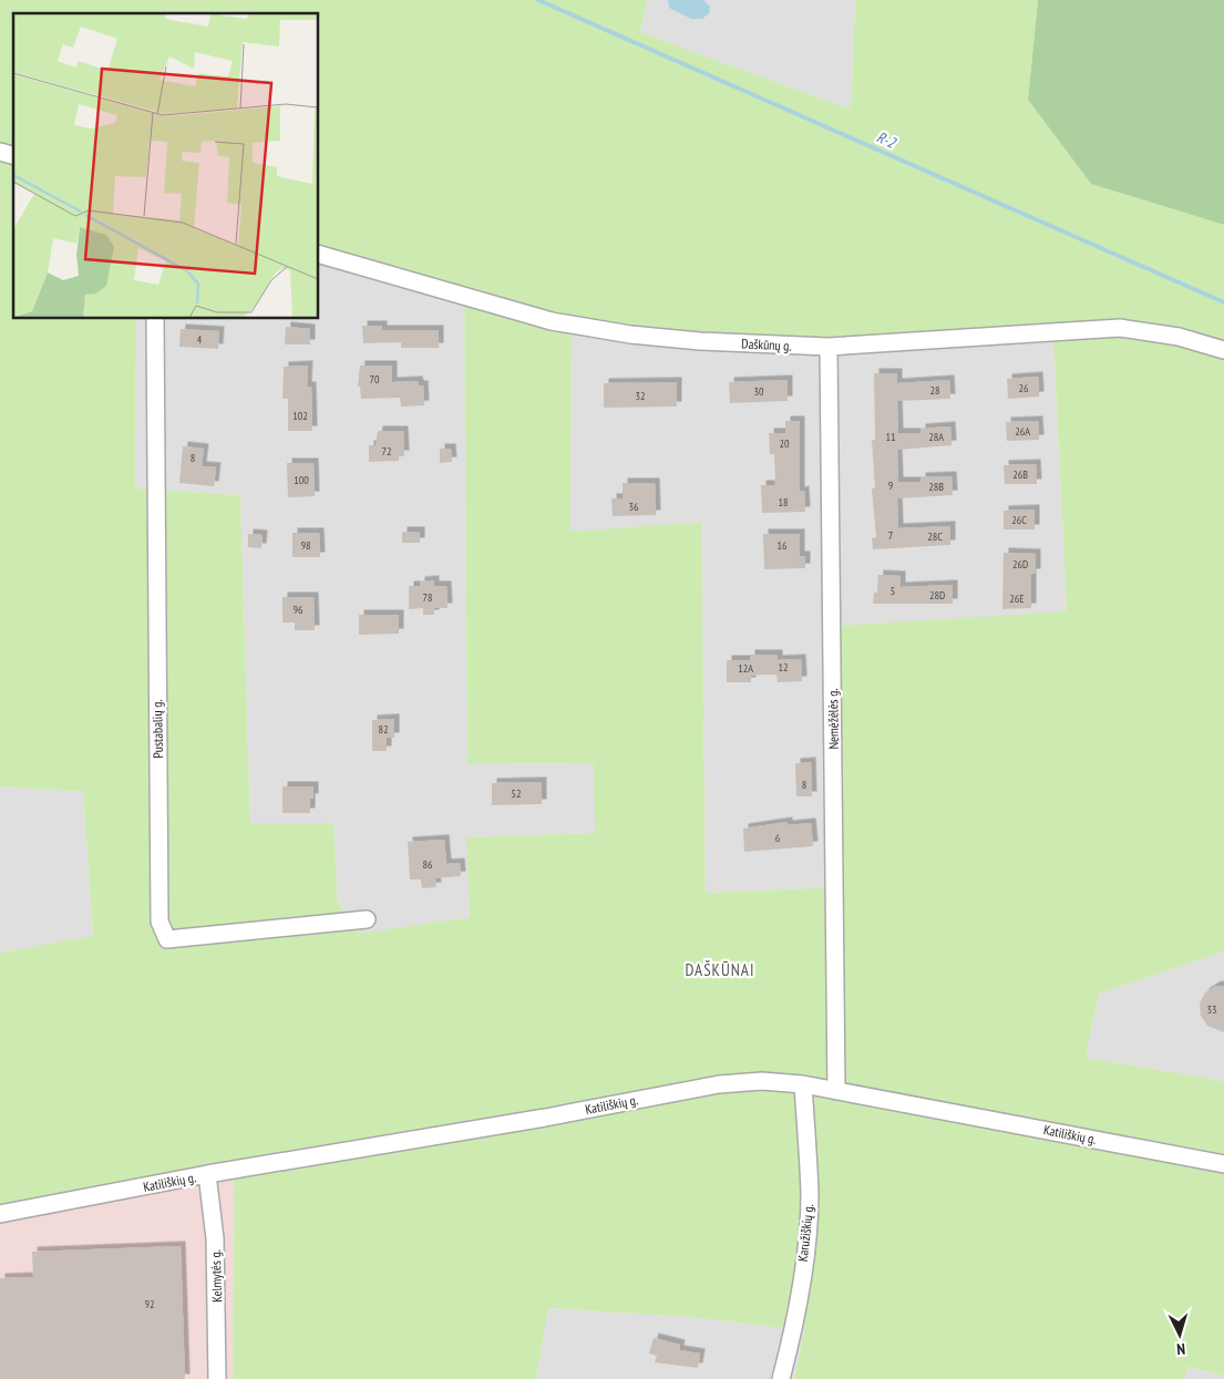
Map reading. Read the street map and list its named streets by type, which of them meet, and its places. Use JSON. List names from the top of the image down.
{
  "streets": {
    "street": [
      "Daškūnų g.",
      "Nemėžėlės g.",
      "Pustabalių g.",
      "Katiliškių g.",
      "Karužiškių g.",
      "Kelmytės g."
    ]
  },
  "crossings": [
    ["Daškūnų g.", "Nemėžėlės g."],
    ["Nemėžėlės g.", "Katiliškių g."],
    ["Katiliškių g.", "Karužiškių g."],
    ["Katiliškių g.", "Kelmytės g."]
  ],
  "districts": ["DAŠKŪNAI"],
  "water": ["R-2"],
  "house_numbers": [
    "4",
    "70",
    "26",
    "28",
    "30",
    "32",
    "102",
    "26A",
    "11",
    "28A",
    "20",
    "72",
    "8",
    "26B",
    "100",
    "9",
    "28B",
    "18",
    "36",
    "26C",
    "7",
    "28C",
    "98",
    "16",
    "26D",
    "5",
    "28D",
    "78",
    "26E",
    "96",
    "12",
    "12A",
    "82",
    "8",
    "52",
    "6",
    "86",
    "33",
    "92"
  ],
  "north": "bottom"
}
